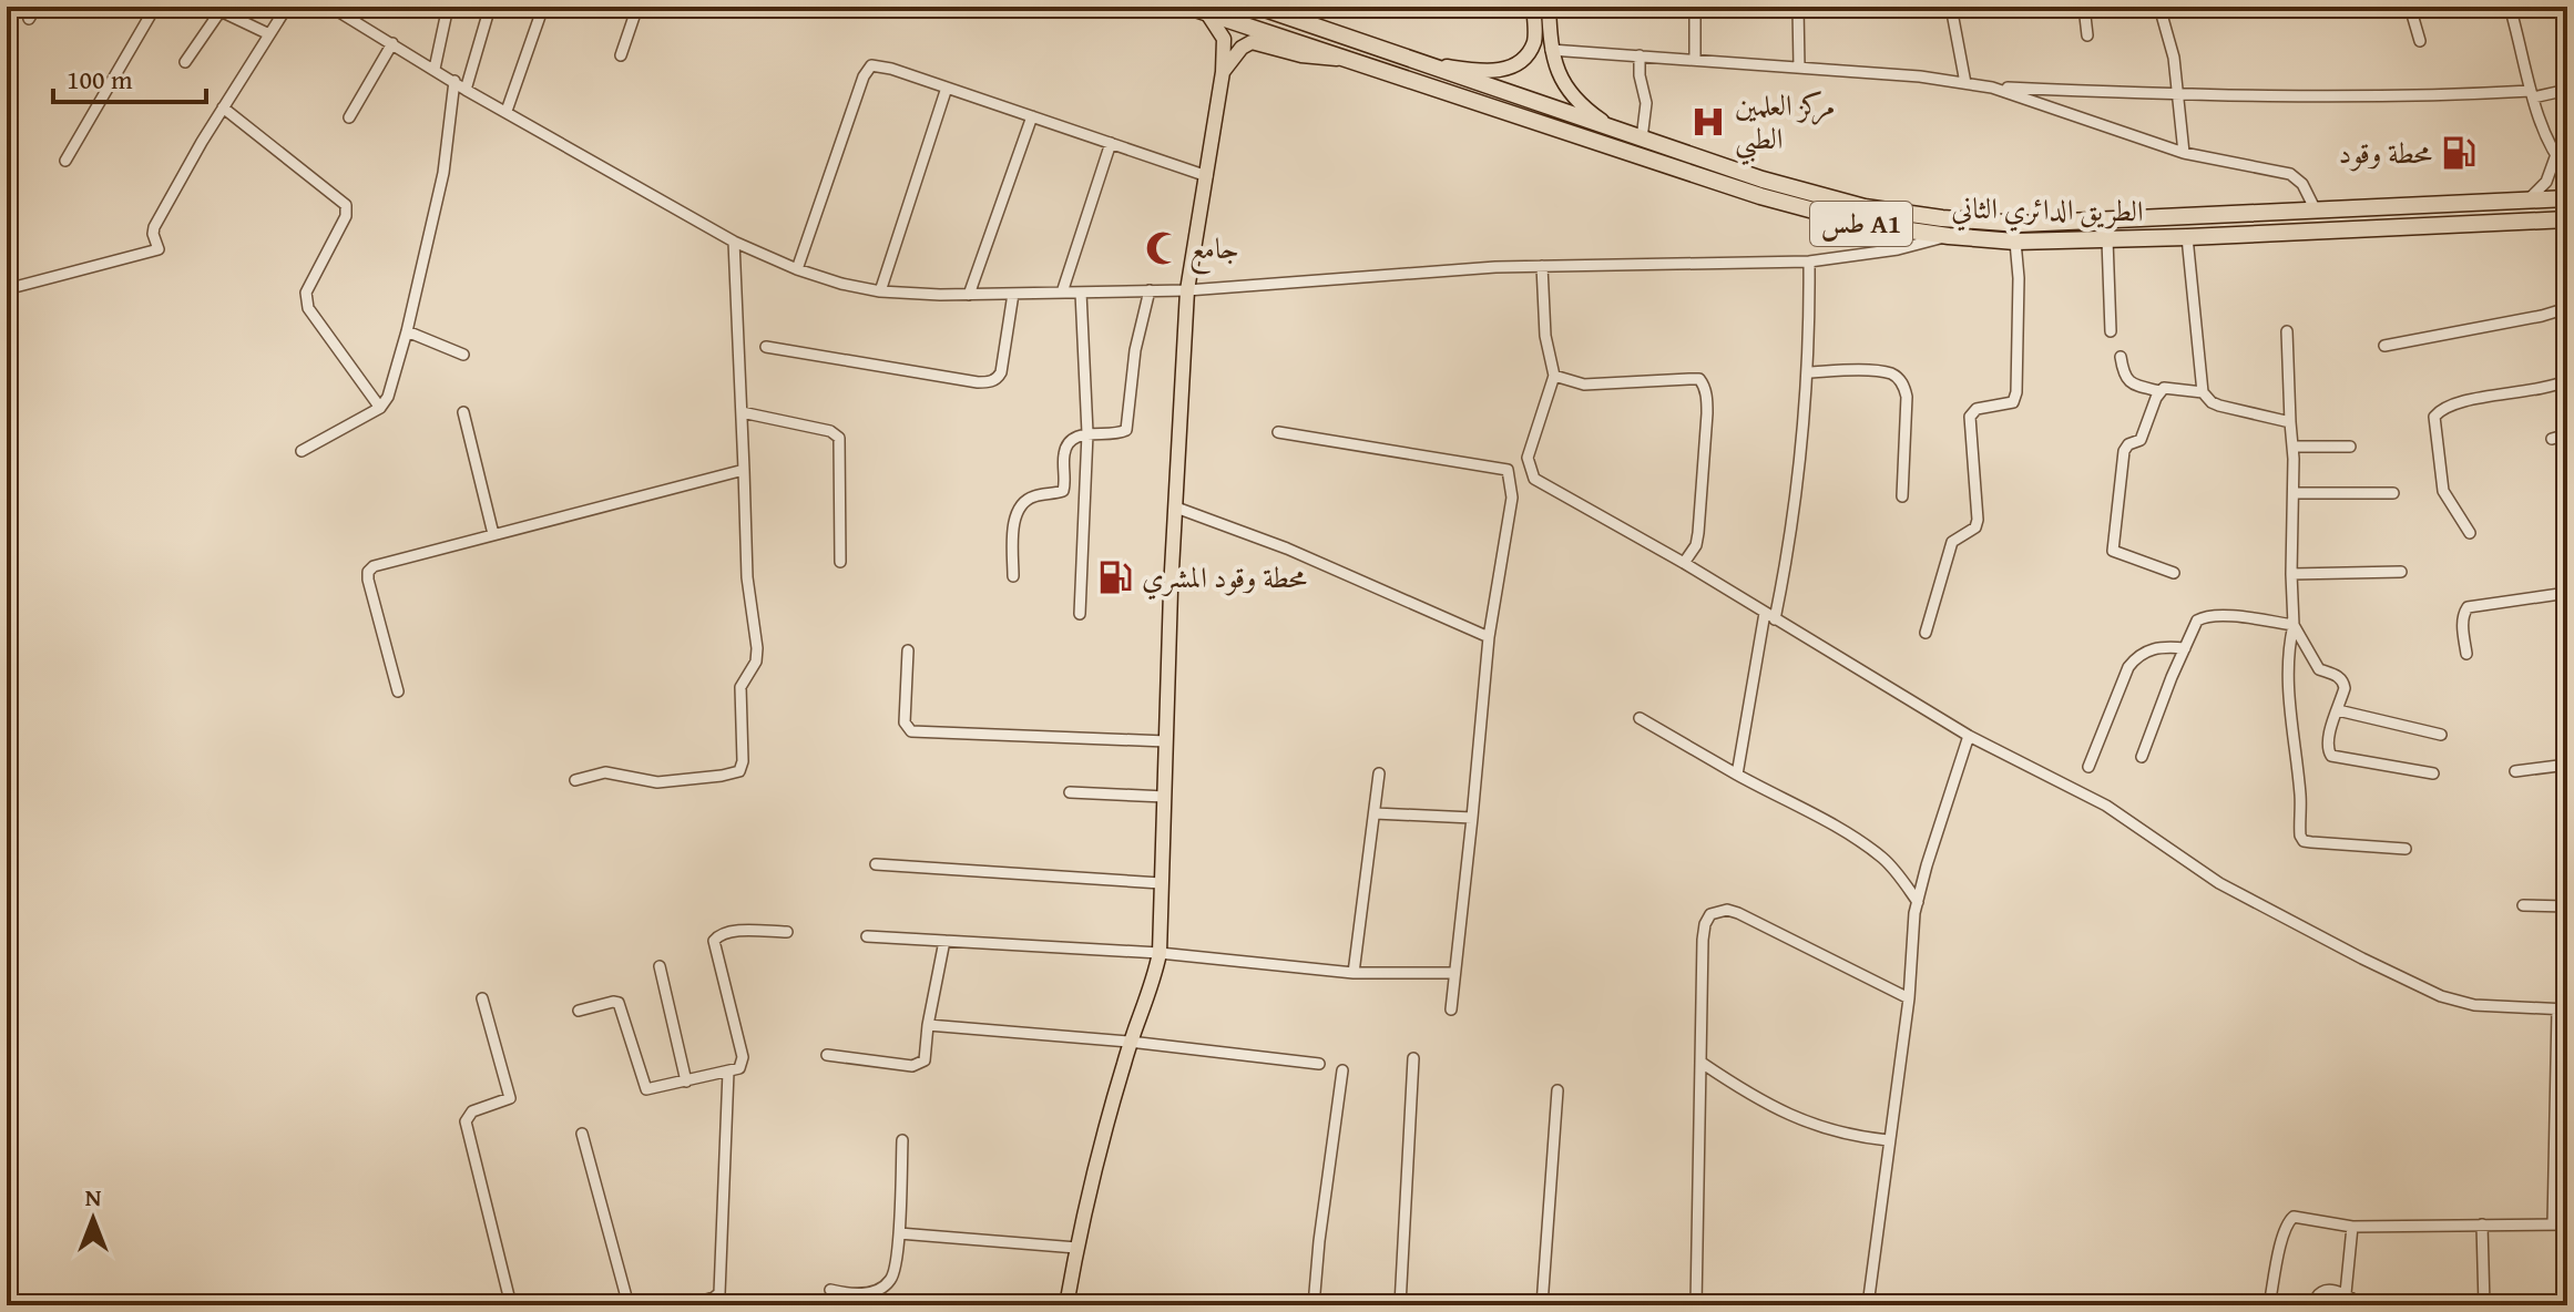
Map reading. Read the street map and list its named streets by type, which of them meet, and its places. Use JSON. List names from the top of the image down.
{
  "streets": {
    "highway": ["الطريق الدائري الثاني", "طس A1"]
  },
  "places": {
    "hospital": ["مركز العلمين الطبي"],
    "fuel station": ["محطة وقود", "محطة وقود المشري"],
    "mosque": ["جامع"]
  },
  "scale_bar": "100 m",
  "north": "top"
}
